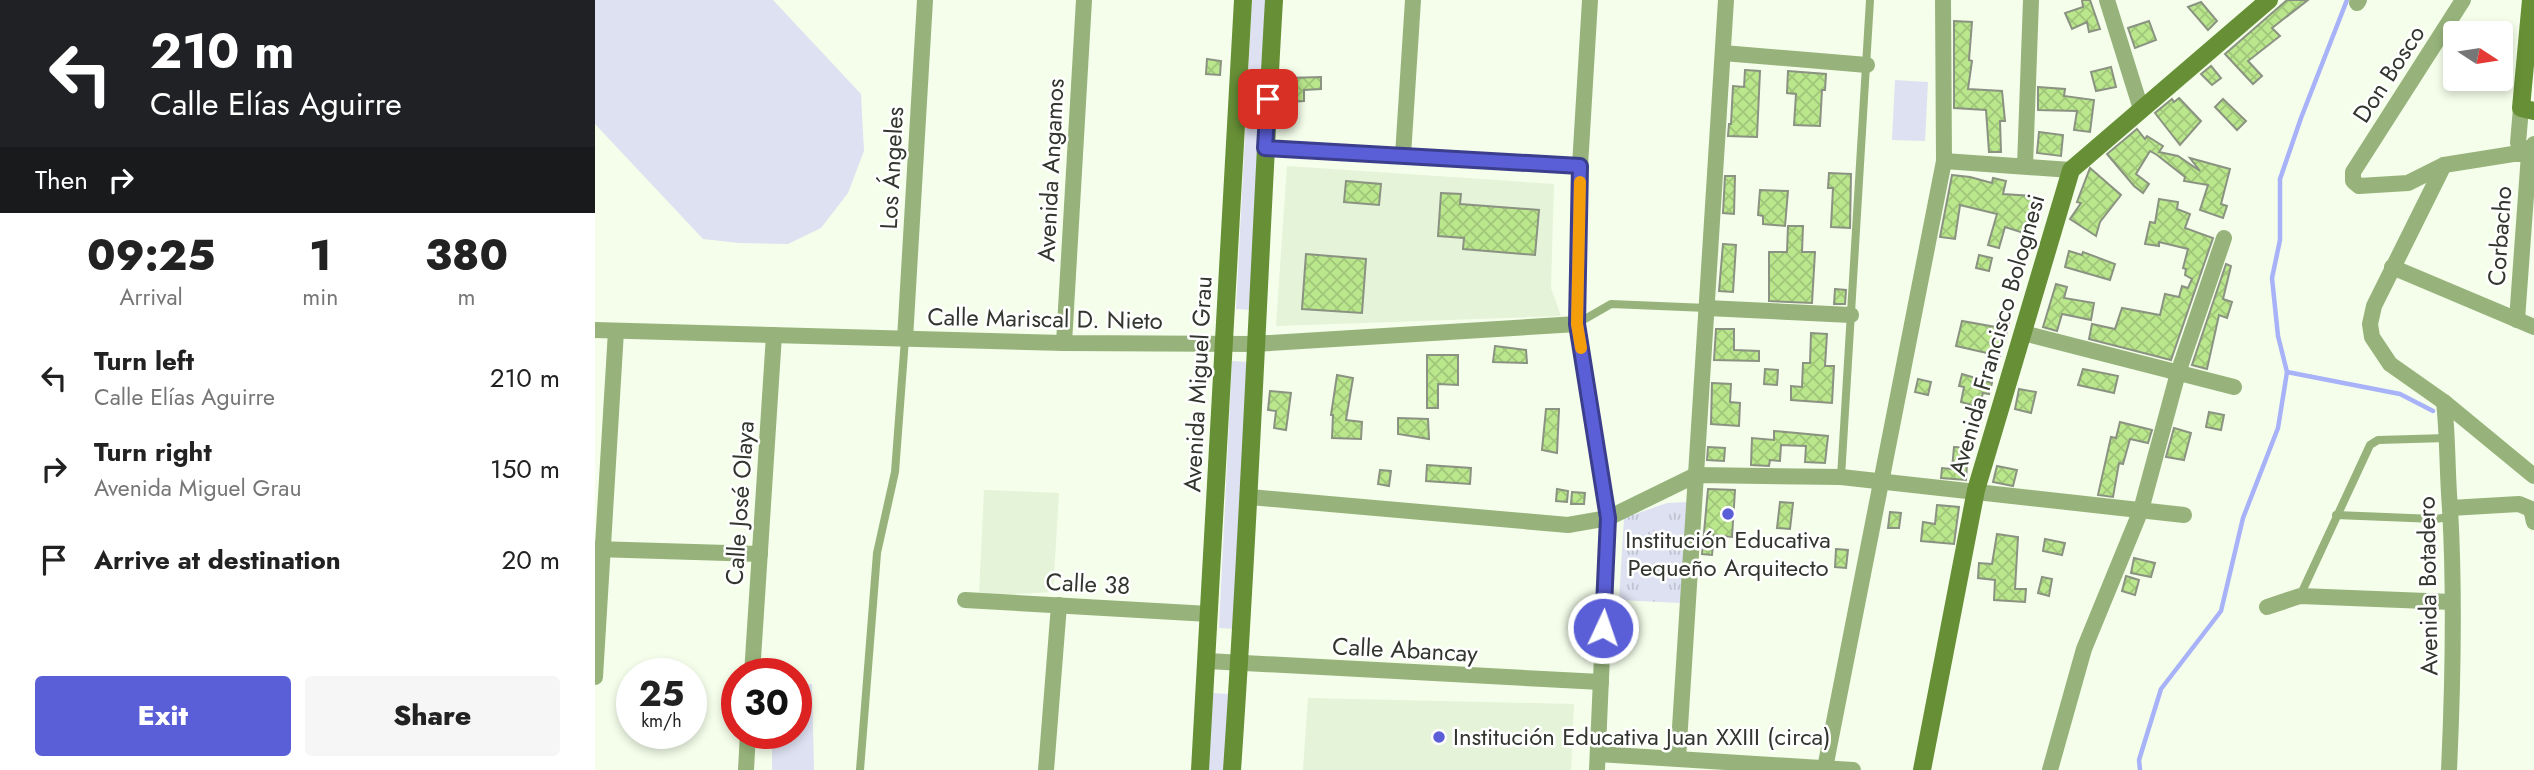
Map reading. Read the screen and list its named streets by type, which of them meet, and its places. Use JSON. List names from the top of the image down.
{
  "streets": {
    "street": [
      "Don Bosco",
      "Los Ángeles",
      "Avenida Angamos",
      "Corbacho",
      "Calle Mariscal D. Nieto",
      "Avenida Francisco Bolognesi",
      "Avenida Miguel Grau",
      "Calle José Olaya",
      "Calle 38",
      "Avenida Botadero",
      "Calle Abancay"
    ]
  },
  "crossings": [
    ["Los Ángeles", "Calle Mariscal D. Nieto"],
    ["Avenida Angamos", "Calle Mariscal D. Nieto"],
    ["Calle Mariscal D. Nieto", "Avenida Miguel Grau"],
    ["Calle Mariscal D. Nieto", "Calle José Olaya"],
    ["Avenida Miguel Grau", "Calle 38"],
    ["Avenida Miguel Grau", "Calle Abancay"]
  ],
  "places": ["Institución Educativa Pequeño Arquitecto", "Institución Educativa Juan XXIII (circa)"],
  "north": "right",
  "page": {
    "turn": ["210 m", "Calle Elías Aguirre"],
    "then": "Then",
    "eta": [
      "09:25",
      "Arrival",
      "1",
      "min",
      "380",
      "m"
    ],
    "list": [
      {
        "name": "Turn left",
        "note": "Calle Elías Aguirre",
        "value": "210 m"
      },
      {
        "name": "Turn right",
        "note": "Avenida Miguel Grau",
        "value": "150 m"
      },
      {
        "name": "Arrive at destination",
        "value": "20 m"
      }
    ],
    "speed": "25 km/h",
    "limit": "30",
    "buttons": ["Exit", "Share"]
  }
}
